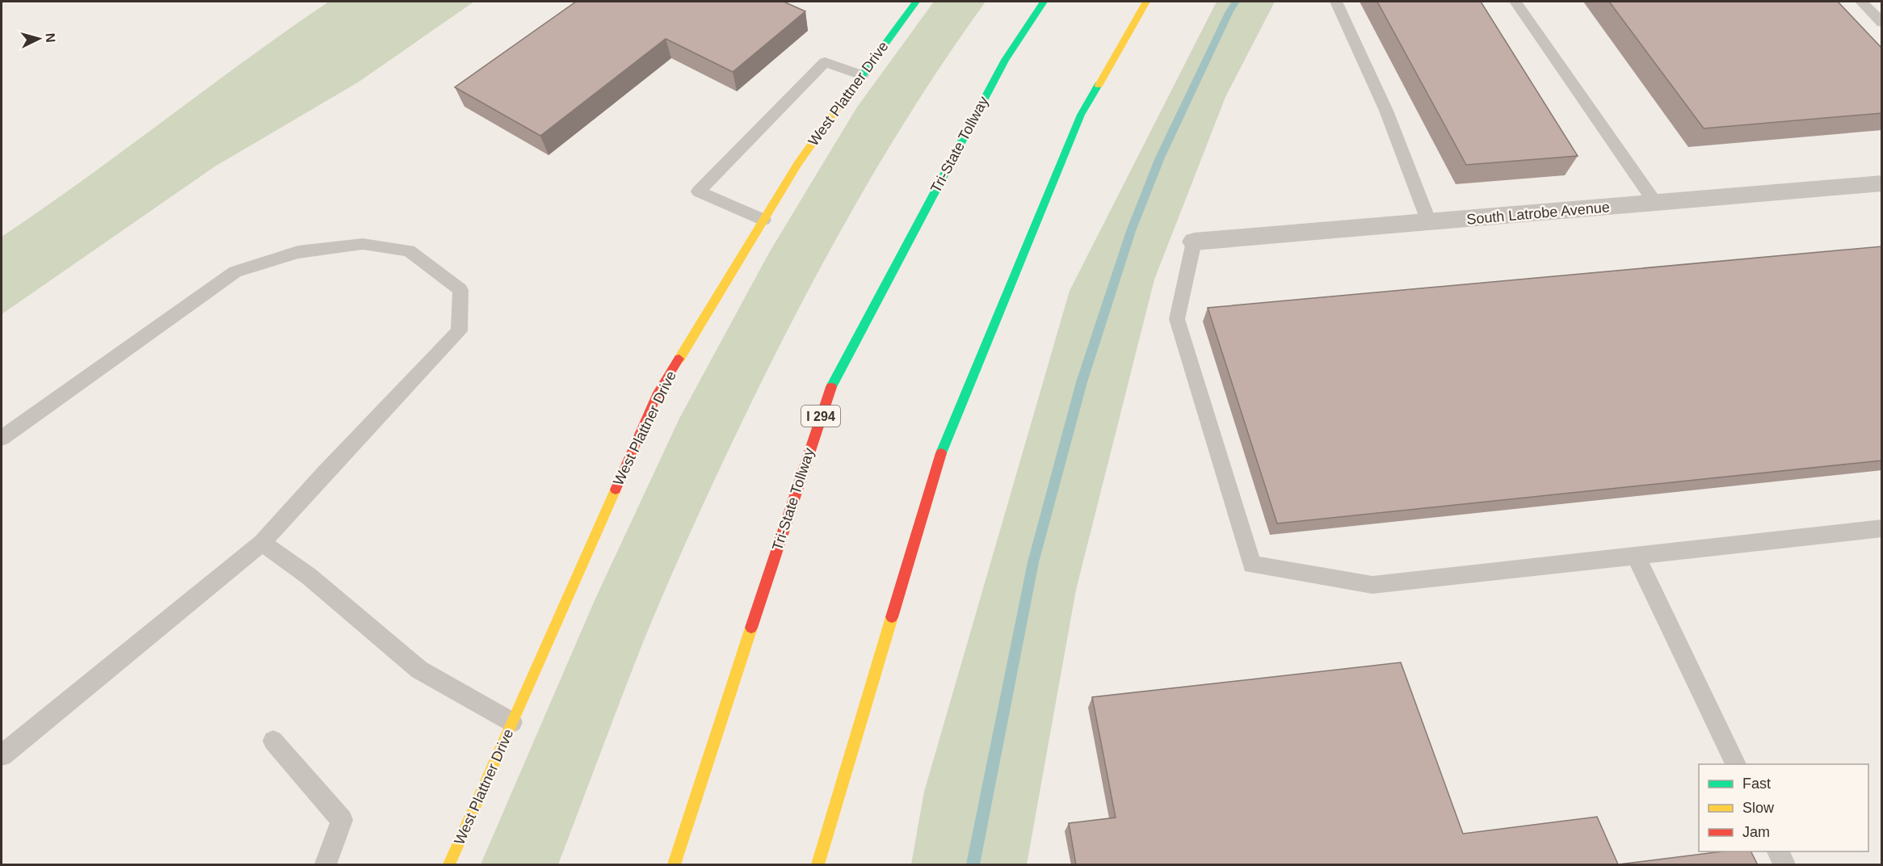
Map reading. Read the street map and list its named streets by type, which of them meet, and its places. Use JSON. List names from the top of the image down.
{
  "streets": {
    "main road": ["West Plattner Drive", "Tri-State Tollway", "I 294"],
    "street": ["South Latrobe Avenue"]
  },
  "legend": ["Fast", "Slow", "Jam"],
  "north": "right"
}
